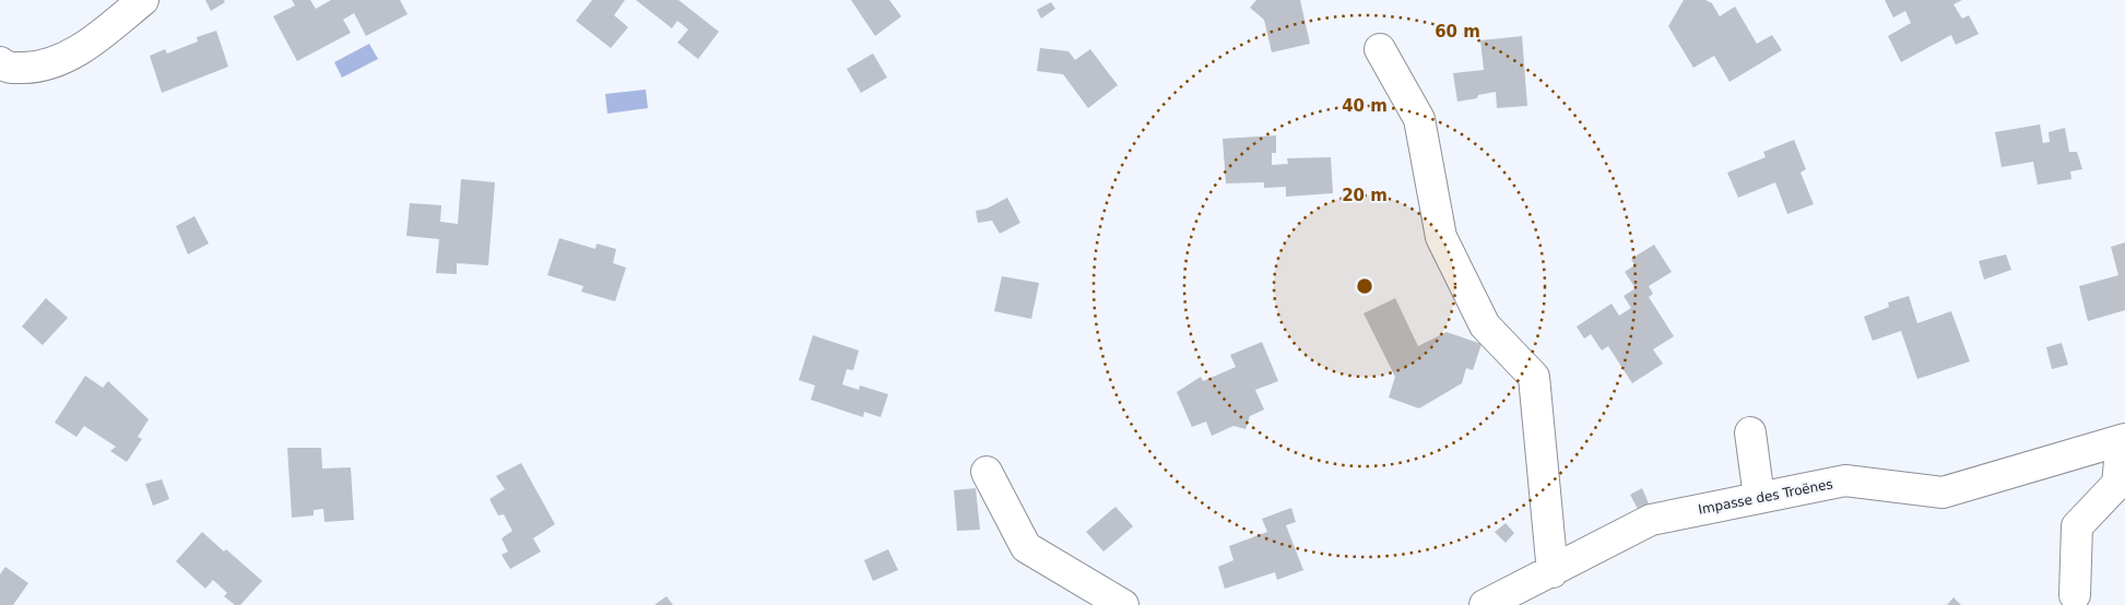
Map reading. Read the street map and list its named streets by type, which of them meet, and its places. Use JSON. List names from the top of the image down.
{
  "streets": {
    "street": ["Impasse des Troënes"]
  },
  "rings": ["60 m", "40 m", "20 m"]
}
